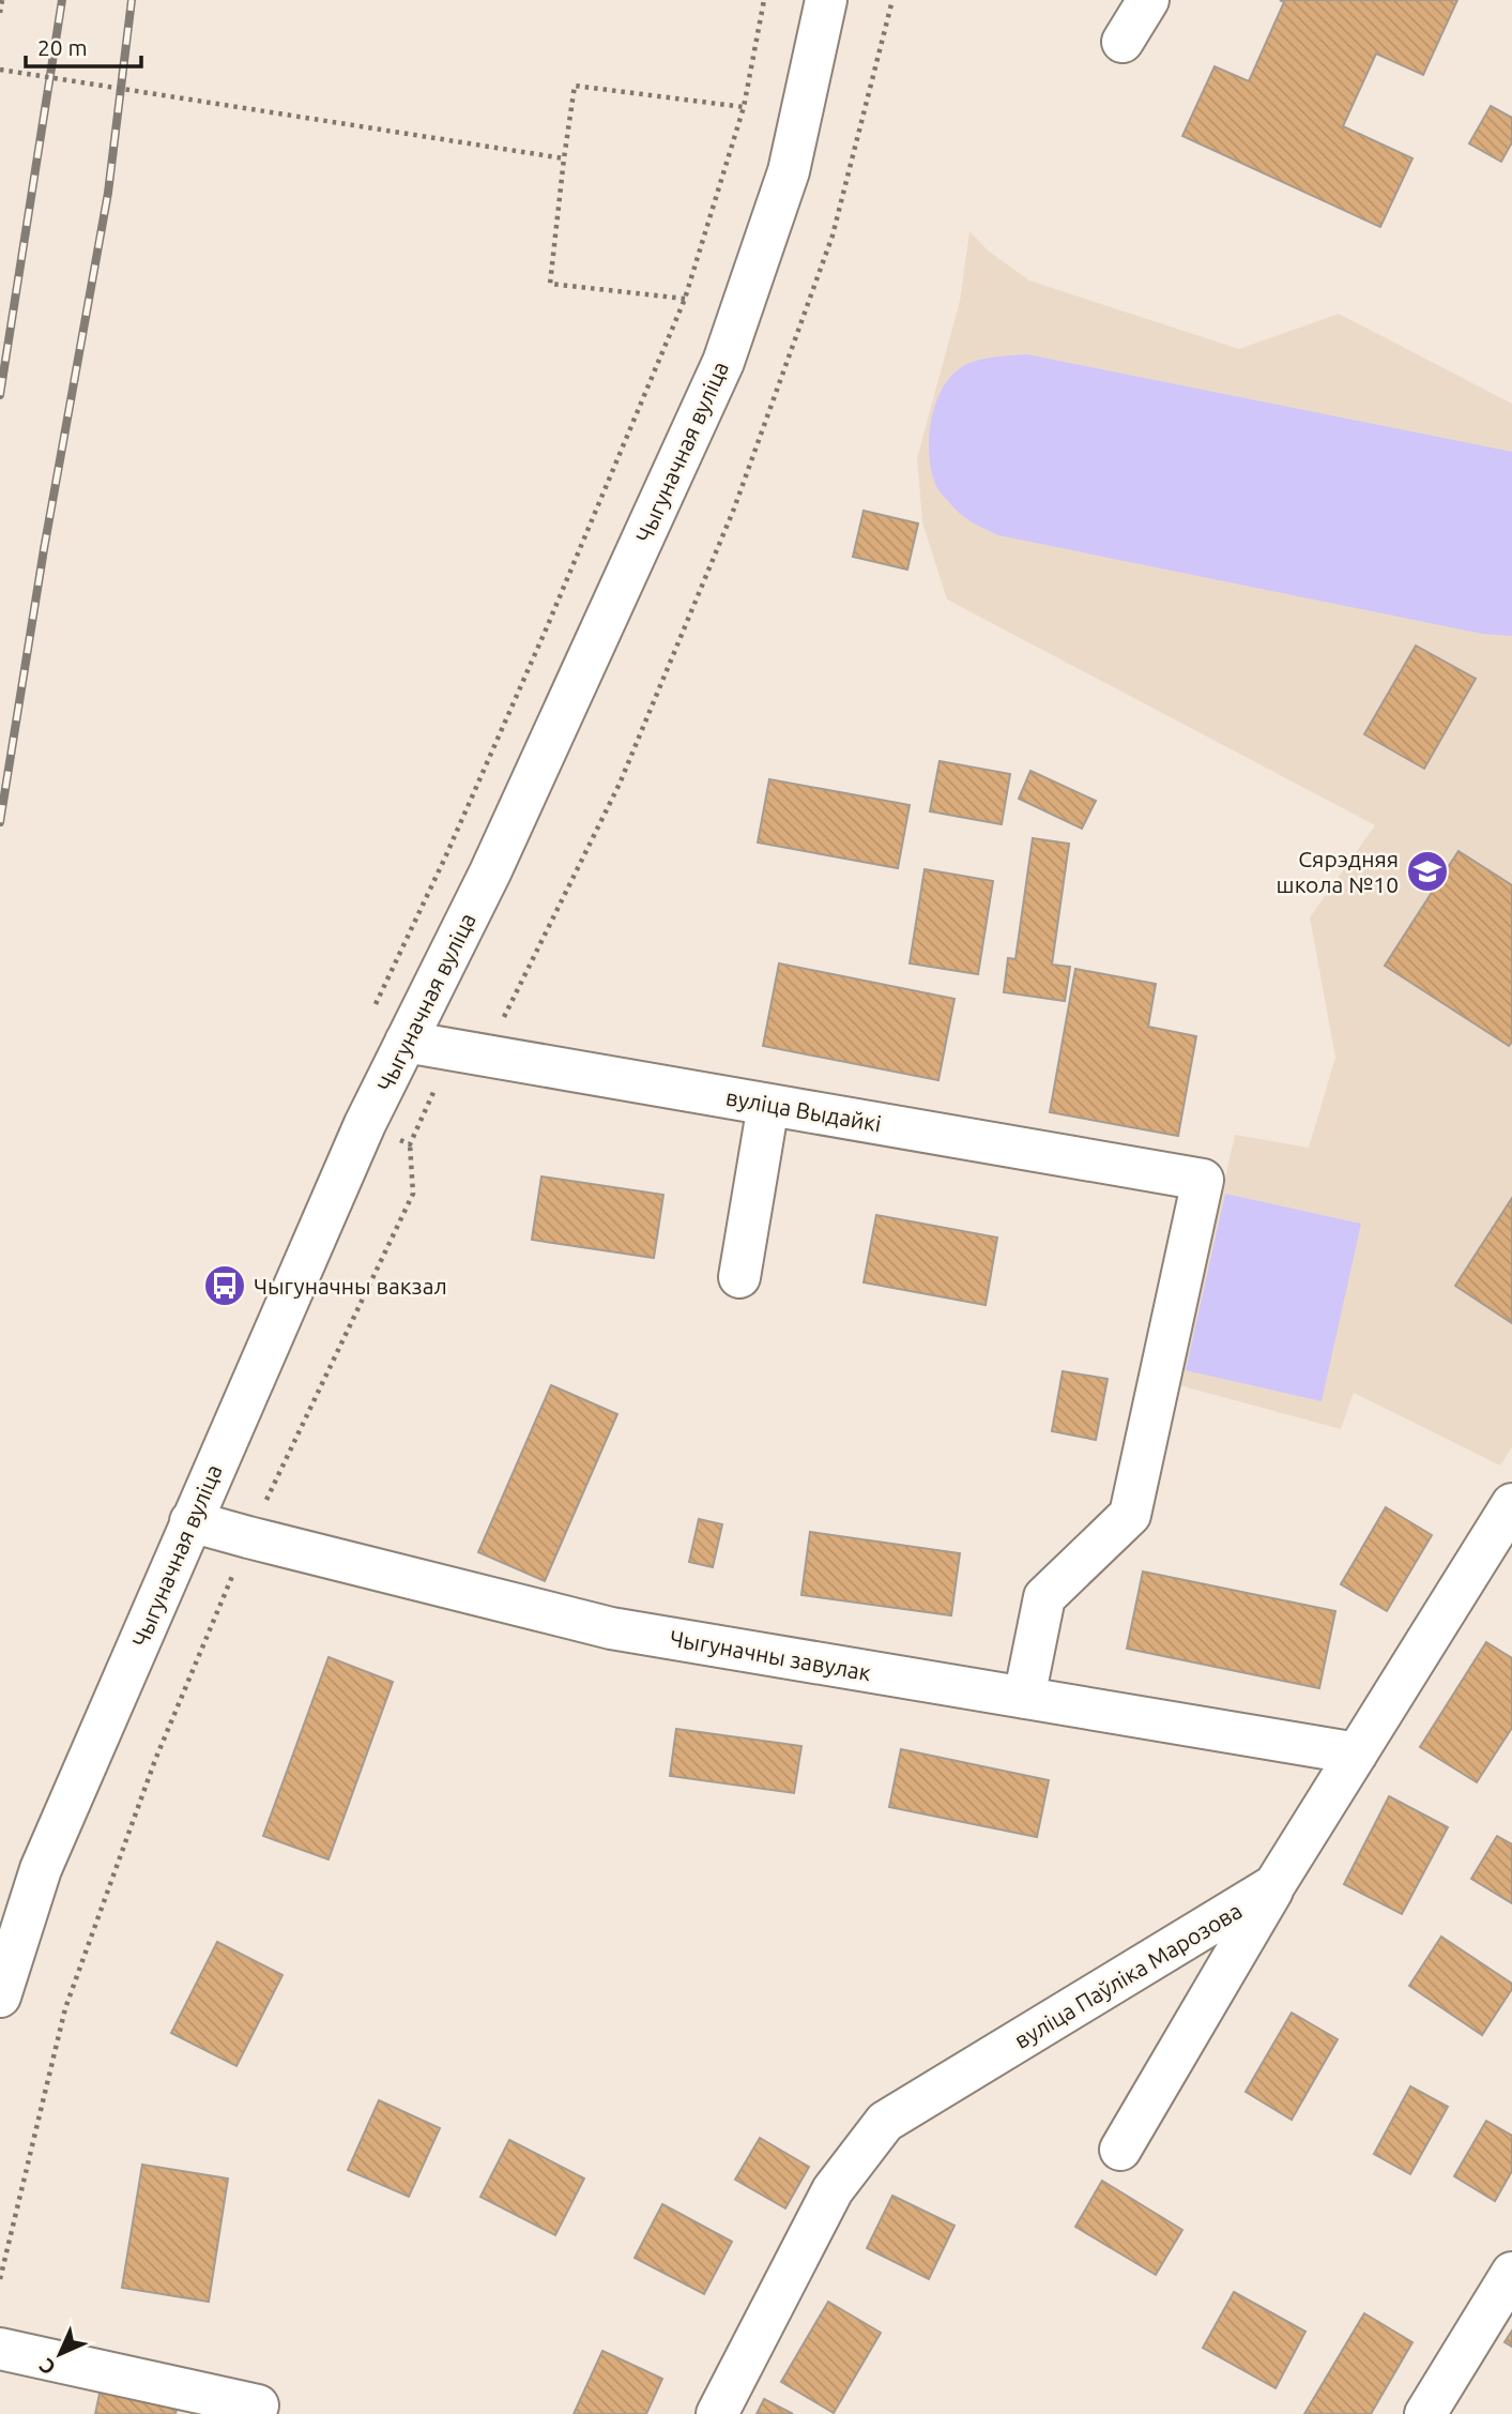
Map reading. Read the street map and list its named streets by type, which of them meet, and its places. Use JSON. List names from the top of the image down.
{
  "streets": {
    "street": [
      "Чыгуначная вуліца",
      "вуліца Выдайкі",
      "Чыгуначны завулак",
      "вуліца Паўліка Марозова"
    ]
  },
  "crossings": [
    ["Чыгуначная вуліца", "вуліца Выдайкі"],
    ["Чыгуначная вуліца", "Чыгуначны завулак"],
    ["вуліца Выдайкі", "Чыгуначны завулак"],
    ["Чыгуначны завулак", "вуліца Паўліка Марозова"]
  ],
  "places": {
    "school or university": ["Сярэдняя школа №10"],
    "bus stop": ["Чыгуначны вакзал"]
  },
  "scale_bar": "20 m",
  "north": "bottom left"
}
